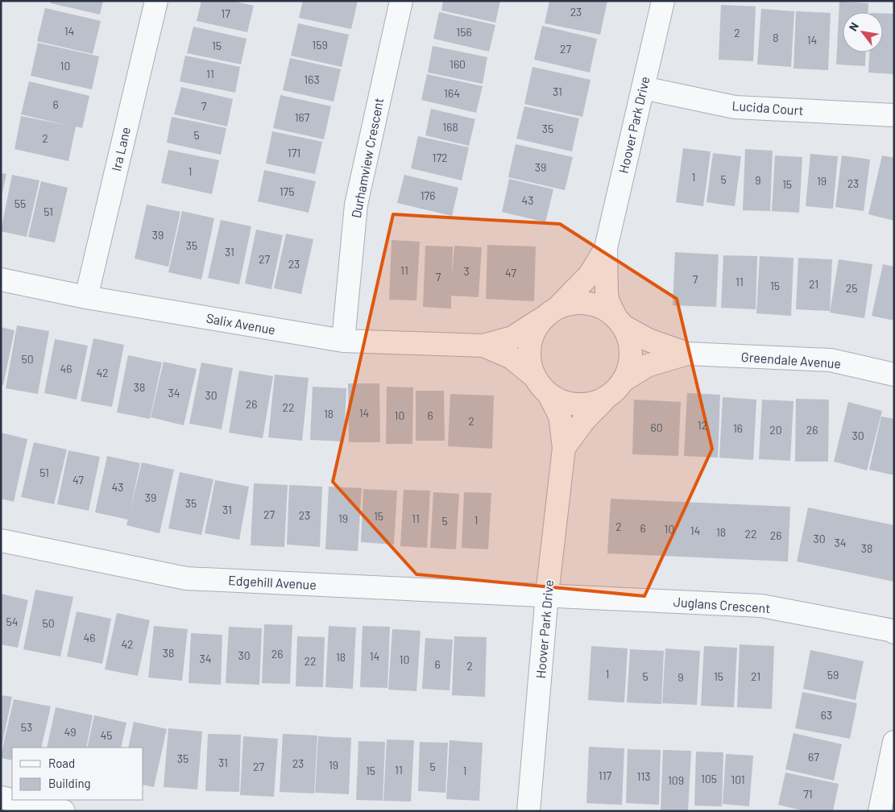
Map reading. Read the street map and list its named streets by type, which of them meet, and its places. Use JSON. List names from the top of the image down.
{
  "streets": {
    "street": [
      "Lucida Court",
      "Hoover Park Drive",
      "Ira Lane",
      "Durhamview Crescent",
      "Salix Avenue",
      "Greendale Avenue",
      "Edgehill Avenue",
      "Juglans Crescent"
    ]
  },
  "crossings": [
    ["Lucida Court", "Hoover Park Drive"],
    ["Hoover Park Drive", "Salix Avenue"],
    ["Hoover Park Drive", "Greendale Avenue"],
    ["Hoover Park Drive", "Edgehill Avenue"],
    ["Hoover Park Drive", "Juglans Crescent"],
    ["Ira Lane", "Salix Avenue"],
    ["Durhamview Crescent", "Salix Avenue"],
    ["Salix Avenue", "Greendale Avenue"],
    ["Edgehill Avenue", "Juglans Crescent"]
  ],
  "house_numbers": [
    "23",
    "17",
    "14",
    "156",
    "2",
    "8",
    "14",
    "159",
    "15",
    "27",
    "160",
    "10",
    "11",
    "163",
    "31",
    "164",
    "6",
    "7",
    "167",
    "168",
    "35",
    "5",
    "2",
    "171",
    "172",
    "39",
    "1",
    "1",
    "5",
    "9",
    "19",
    "23",
    "15",
    "175",
    "176",
    "43",
    "55",
    "51",
    "39",
    "35",
    "31",
    "27",
    "23",
    "11",
    "3",
    "47",
    "7",
    "7",
    "11",
    "21",
    "15",
    "25",
    "50",
    "46",
    "42",
    "38",
    "34",
    "30",
    "26",
    "22",
    "14",
    "18",
    "10",
    "6",
    "2",
    "12",
    "60",
    "16",
    "20",
    "26",
    "30",
    "51",
    "47",
    "43",
    "39",
    "35",
    "31",
    "27",
    "23",
    "15",
    "19",
    "11",
    "1",
    "5",
    "2",
    "6",
    "10",
    "14",
    "18",
    "22",
    "26",
    "30",
    "34",
    "38",
    "54",
    "50",
    "46",
    "42",
    "38",
    "26",
    "30",
    "14",
    "18",
    "34",
    "10",
    "22",
    "6",
    "2",
    "1",
    "59",
    "5",
    "15",
    "21",
    "9",
    "63",
    "53",
    "49",
    "45",
    "67",
    "35",
    "31",
    "23",
    "19",
    "27",
    "5",
    "11",
    "15",
    "1",
    "117",
    "113",
    "105",
    "101",
    "109",
    "71"
  ],
  "legend": ["Road", "Building"],
  "north": "top left"
}
